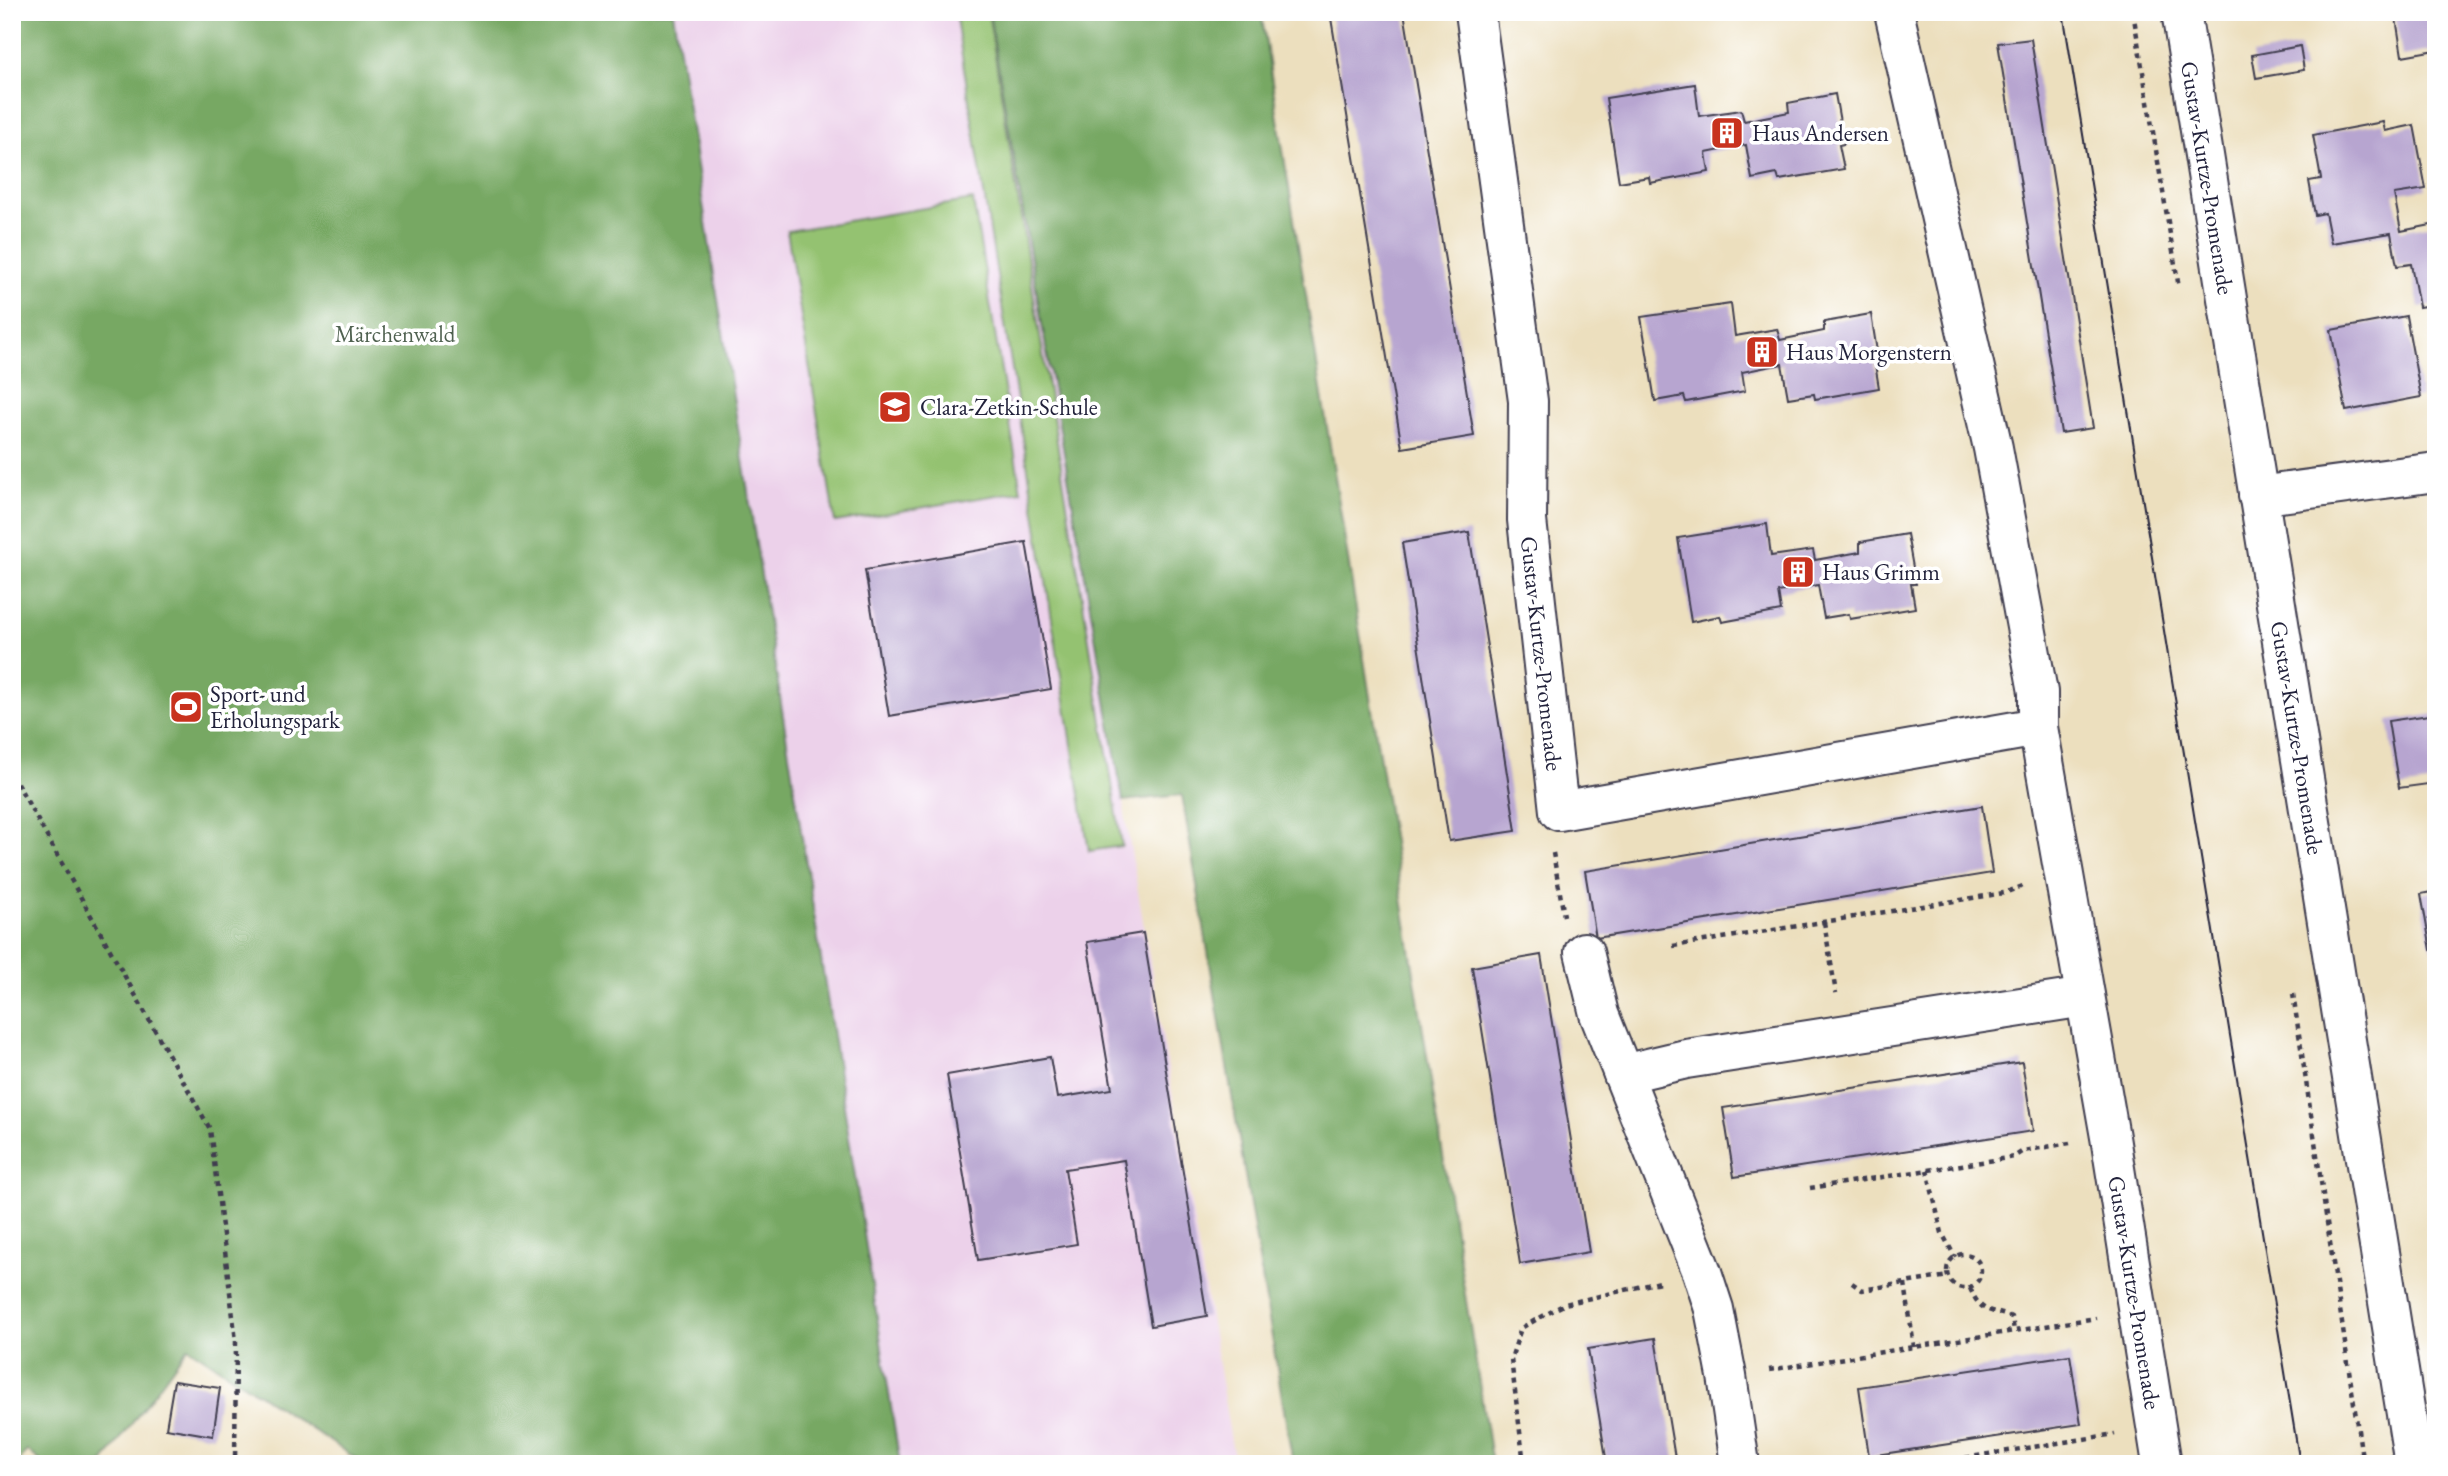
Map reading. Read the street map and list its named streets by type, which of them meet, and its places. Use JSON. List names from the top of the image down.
{
  "streets": {
    "street": ["Gustav-Kurtze-Promenade"]
  },
  "parks": ["Märchenwald"],
  "places": {
    "building": ["Haus Andersen", "Haus Morgenstern", "Haus Grimm"],
    "school or university": ["Clara-Zetkin-Schule"],
    "sports": ["Sport- und Erholungspark"]
  }
}
